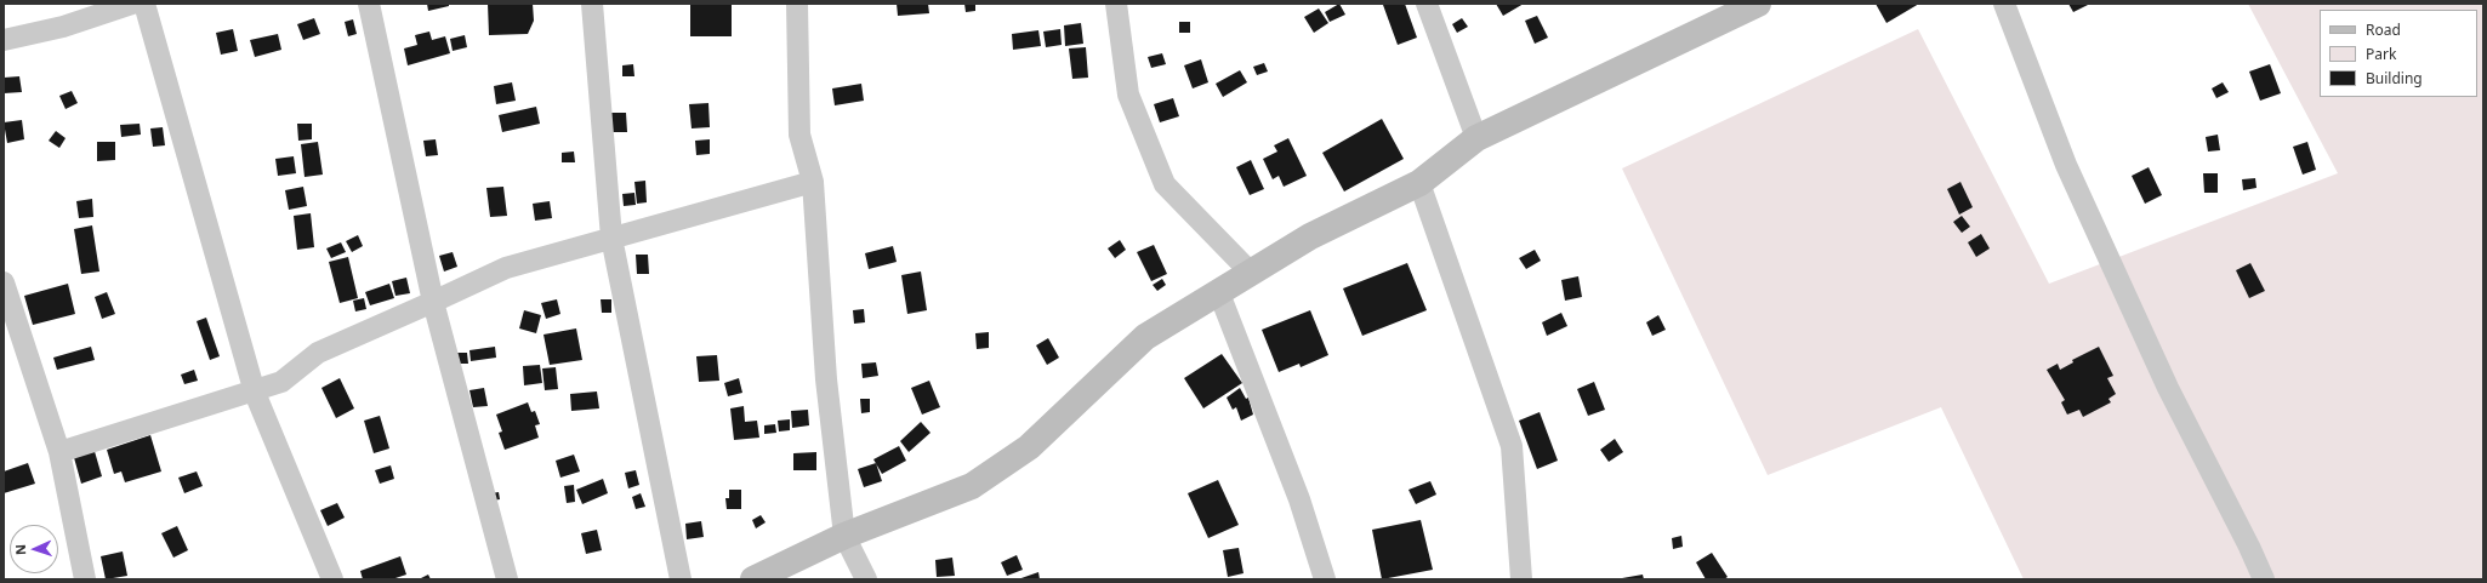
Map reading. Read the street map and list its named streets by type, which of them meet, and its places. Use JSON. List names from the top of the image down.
{
  "legend": ["Road", "Park", "Building"],
  "north": "left"
}
